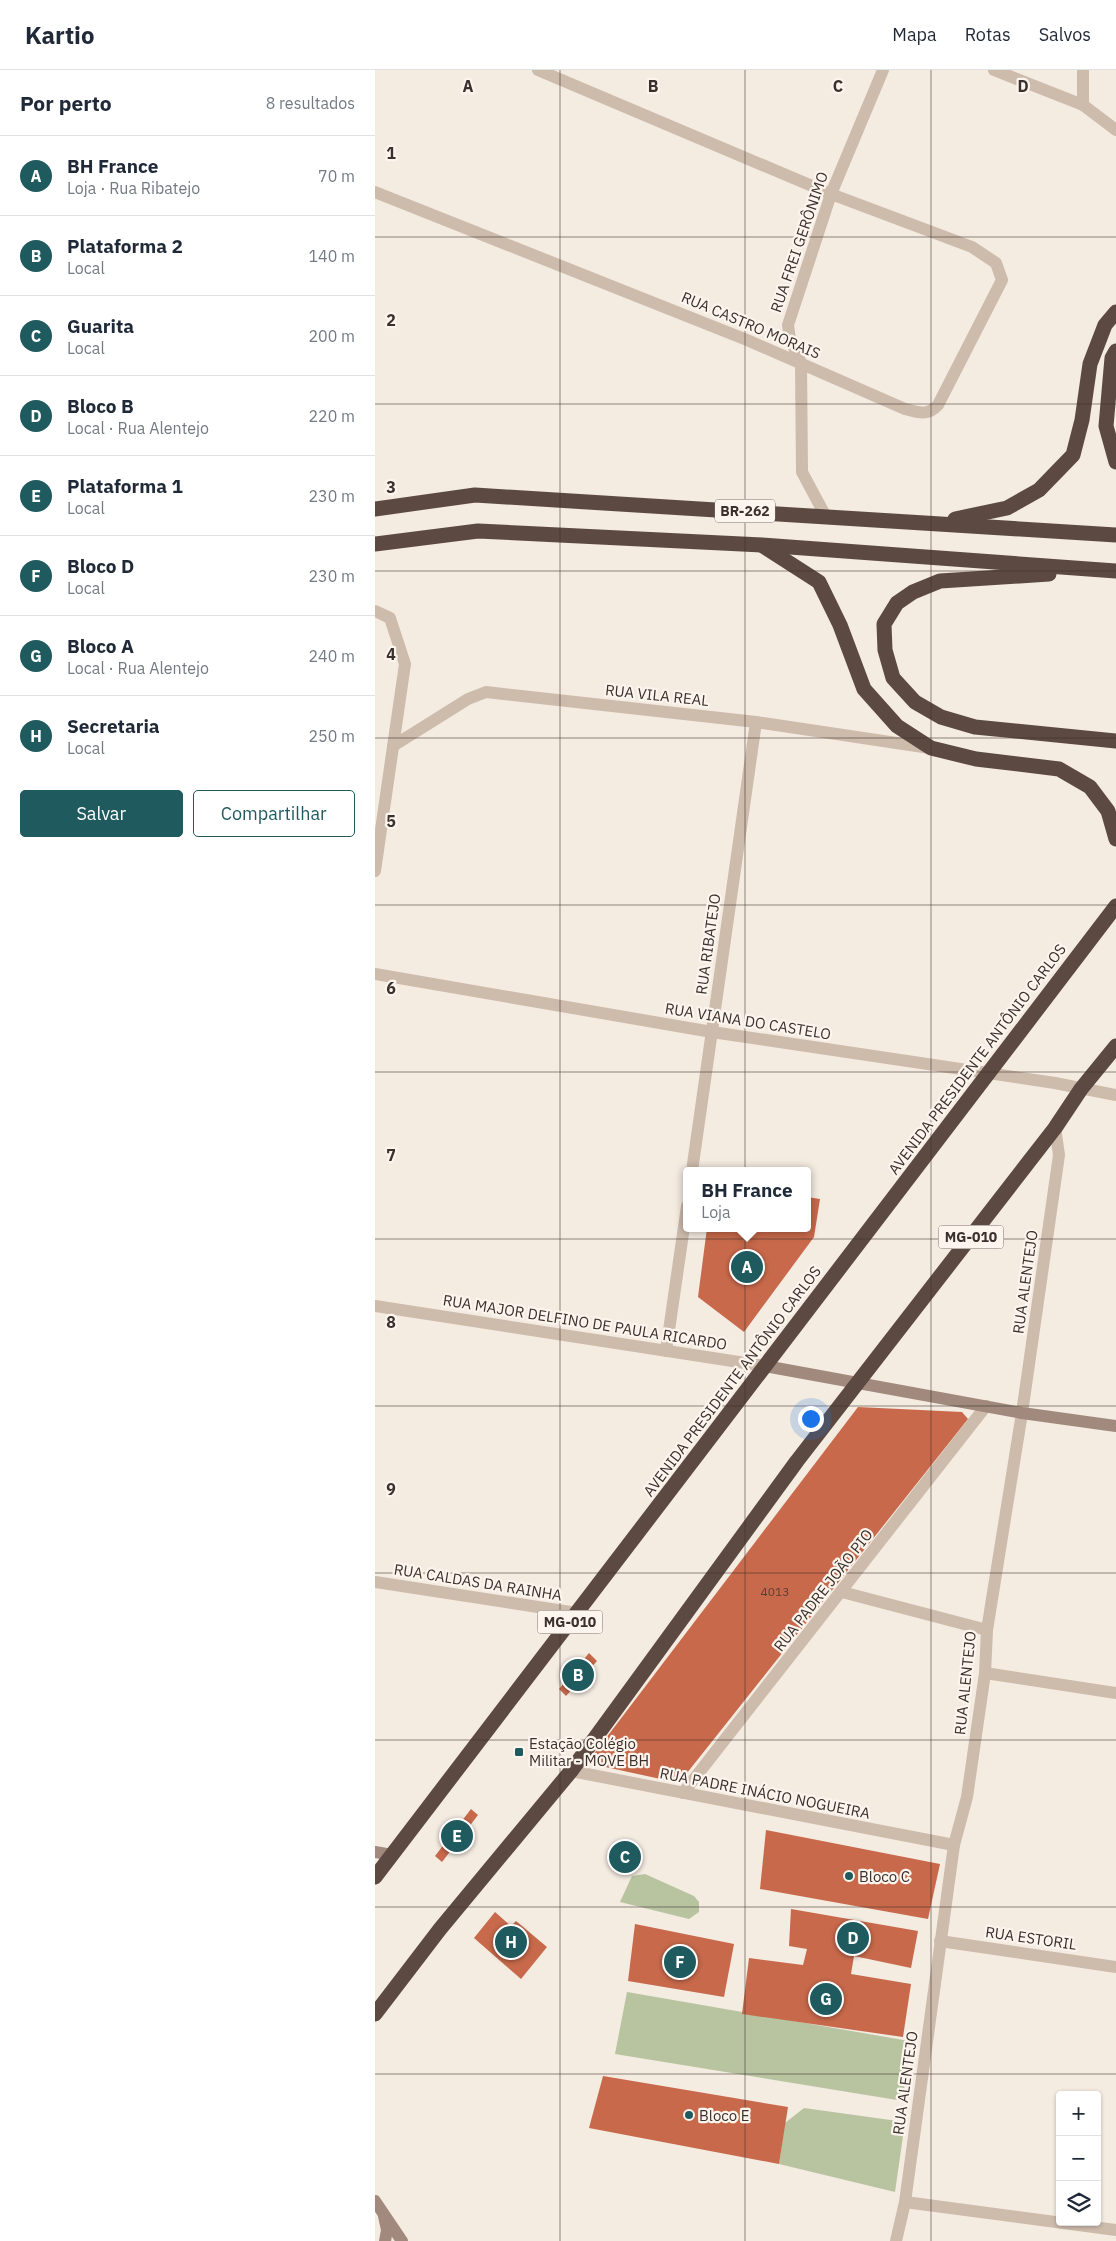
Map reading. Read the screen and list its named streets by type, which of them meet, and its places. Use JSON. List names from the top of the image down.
{
  "streets": {
    "highway": ["BR-262", "AVENIDA PRESIDENTE ANTÔNIO CARLOS", "MG-010"],
    "street": [
      "RUA FREI GERÔNIMO",
      "RUA CASTRO MORAIS",
      "RUA VILA REAL",
      "RUA RIBATEJO",
      "RUA VIANA DO CASTELO",
      "RUA ALENTEJO",
      "RUA MAJOR DELFINO DE PAULA RICARDO",
      "RUA CALDAS DA RAINHA",
      "RUA PADRE JOÃO PIO",
      "RUA PADRE INÁCIO NOGUEIRA",
      "RUA ESTORIL"
    ]
  },
  "crossings": [
    ["RUA FREI GERÔNIMO", "RUA CASTRO MORAIS"],
    ["RUA FREI GERÔNIMO", "BR-262"],
    ["RUA VILA REAL", "RUA RIBATEJO"],
    ["RUA RIBATEJO", "RUA VIANA DO CASTELO"],
    ["RUA VIANA DO CASTELO", "AVENIDA PRESIDENTE ANTÔNIO CARLOS"],
    ["RUA VIANA DO CASTELO", "MG-010"],
    ["AVENIDA PRESIDENTE ANTÔNIO CARLOS", "RUA MAJOR DELFINO DE PAULA RICARDO"],
    ["AVENIDA PRESIDENTE ANTÔNIO CARLOS", "RUA CALDAS DA RAINHA"],
    ["MG-010", "RUA ALENTEJO"],
    ["MG-010", "RUA MAJOR DELFINO DE PAULA RICARDO"],
    ["MG-010", "RUA PADRE INÁCIO NOGUEIRA"],
    ["RUA ALENTEJO", "RUA MAJOR DELFINO DE PAULA RICARDO"],
    ["RUA ALENTEJO", "RUA PADRE INÁCIO NOGUEIRA"],
    ["RUA ALENTEJO", "RUA ESTORIL"],
    ["RUA MAJOR DELFINO DE PAULA RICARDO", "RUA PADRE JOÃO PIO"],
    ["RUA PADRE JOÃO PIO", "RUA PADRE INÁCIO NOGUEIRA"]
  ],
  "places": {
    "transit": ["Estação Colégio Militar - MOVE BH"],
    "other": ["Bloco C", "Bloco E"]
  },
  "house_numbers": ["4013"],
  "page": {
    "header": "Kartio",
    "nav": ["Mapa", "Rotas", "Salvos"],
    "heading": ["Por perto", "8 resultados"],
    "list": [
      {
        "mark": "A",
        "name": "BH France",
        "note": "Loja · Rua Ribatejo",
        "value": "70 m"
      },
      {
        "mark": "B",
        "name": "Plataforma 2",
        "note": "Local",
        "value": "140 m"
      },
      {
        "mark": "C",
        "name": "Guarita",
        "note": "Local",
        "value": "200 m"
      },
      {
        "mark": "D",
        "name": "Bloco B",
        "note": "Local · Rua Alentejo",
        "value": "220 m"
      },
      {
        "mark": "E",
        "name": "Plataforma 1",
        "note": "Local",
        "value": "230 m"
      },
      {
        "mark": "F",
        "name": "Bloco D",
        "note": "Local",
        "value": "230 m"
      },
      {
        "mark": "G",
        "name": "Bloco A",
        "note": "Local · Rua Alentejo",
        "value": "240 m"
      },
      {
        "mark": "H",
        "name": "Secretaria",
        "note": "Local",
        "value": "250 m"
      }
    ],
    "buttons": ["Salvar", "Compartilhar"],
    "popup": ["BH France", "Loja"],
    "pins": [
      "A",
      "B",
      "E",
      "C",
      "D",
      "H",
      "F",
      "G"
    ],
    "map_buttons": ["+", "−"]
  },
  "grid": {
    "columns": [
      "A",
      "B",
      "C",
      "D"
    ],
    "rows": [
      "1",
      "2",
      "3",
      "4",
      "5",
      "6",
      "7",
      "8",
      "9"
    ]
  }
}
